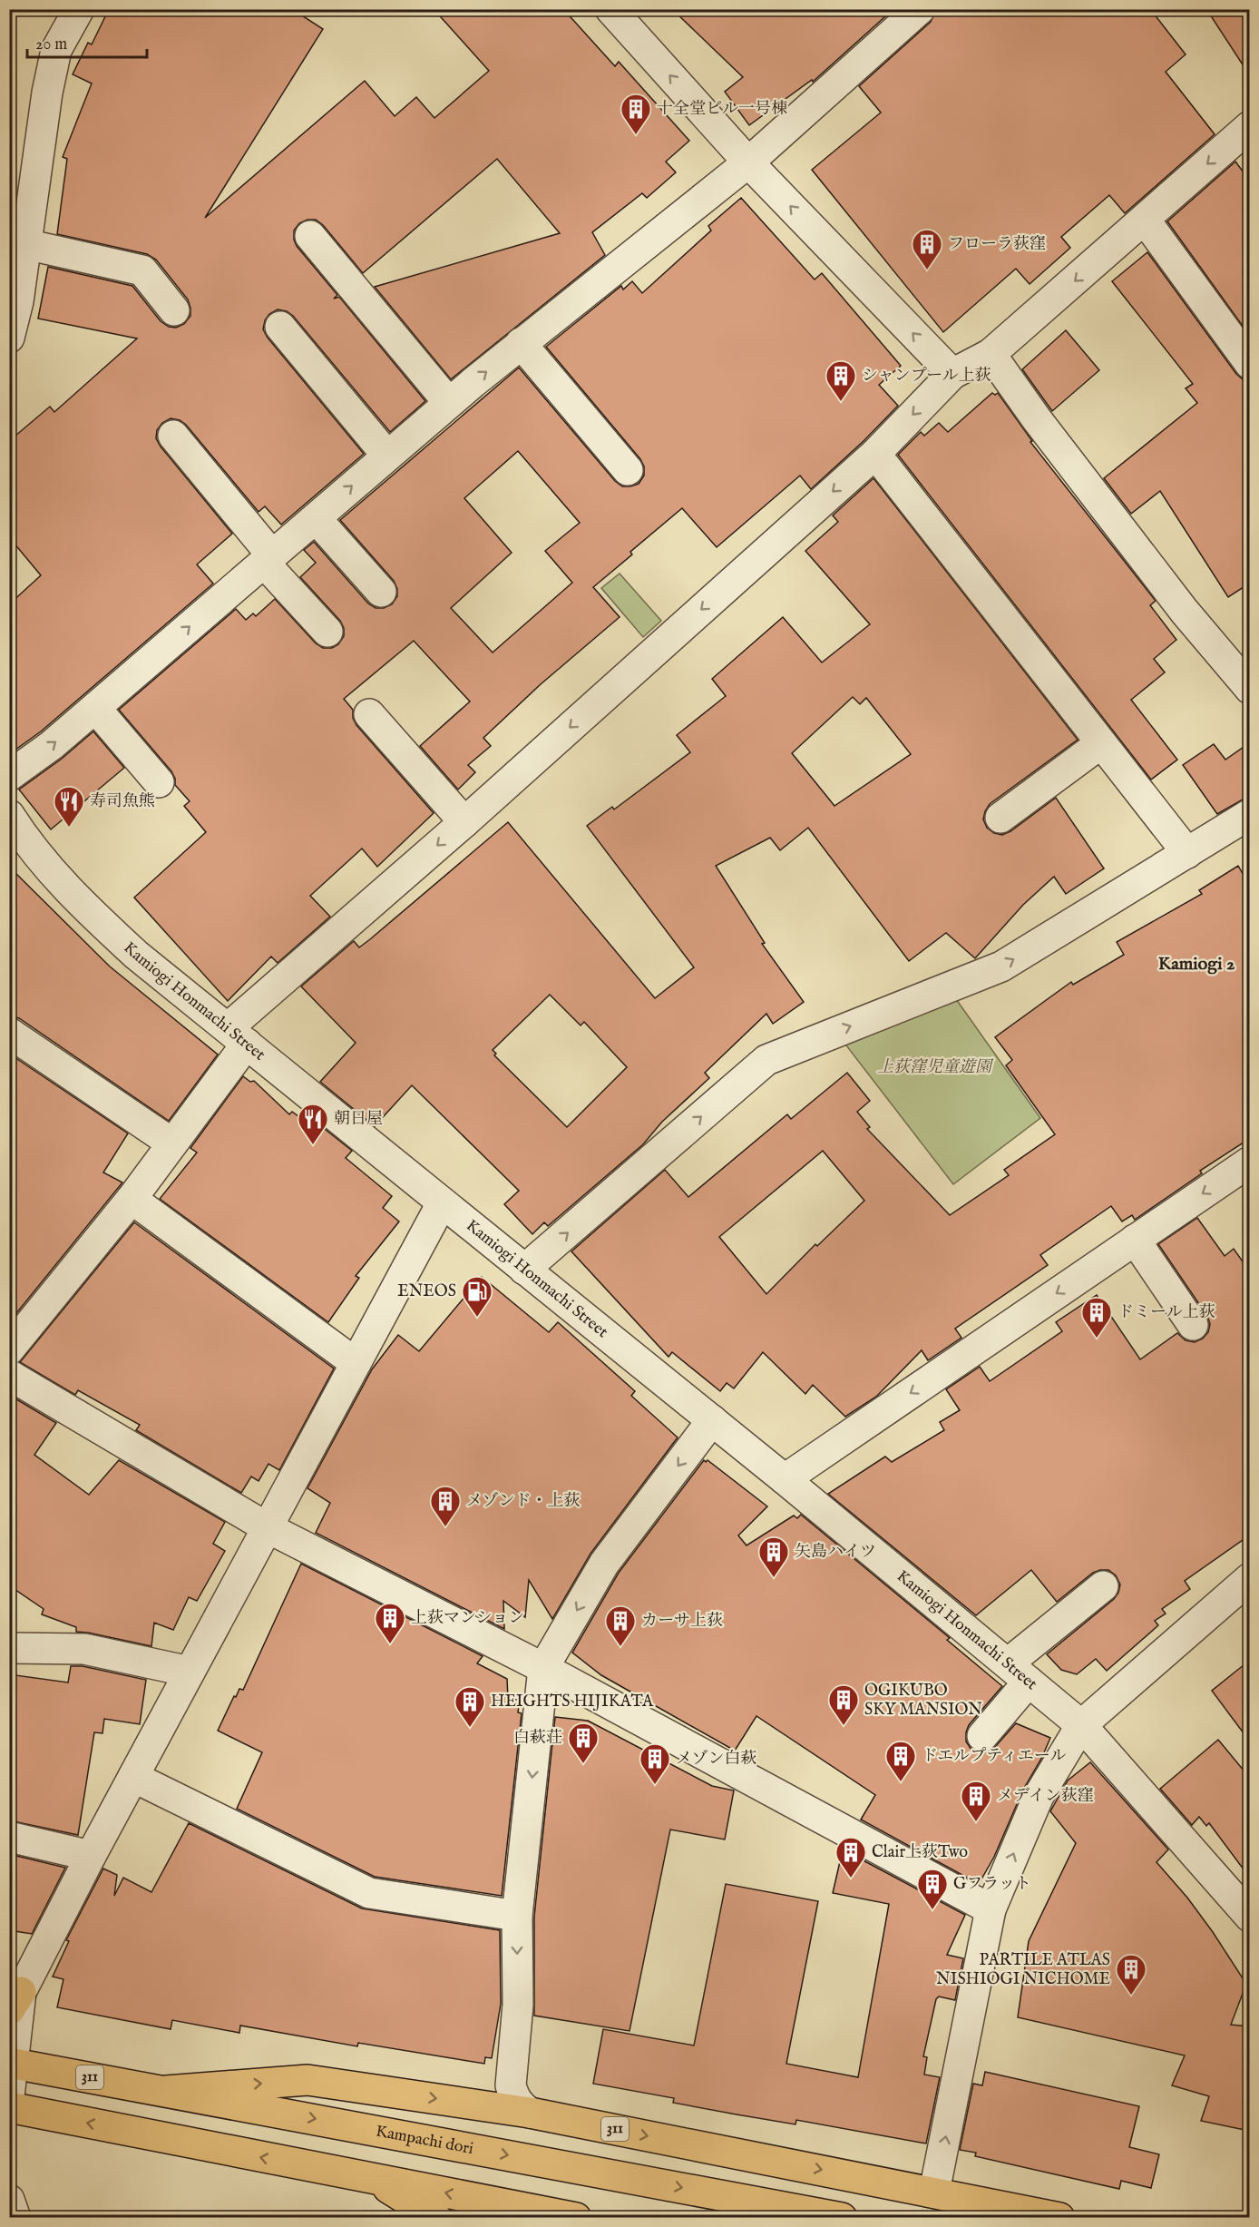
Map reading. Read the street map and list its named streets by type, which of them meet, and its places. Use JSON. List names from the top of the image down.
{
  "streets": {
    "main road": ["311", "Kampachi dori"],
    "street": ["Kamiogi Honmachi Street"]
  },
  "crossings": [
    ["311", "Kampachi dori"]
  ],
  "districts": ["Kamiogi 2"],
  "parks": ["上荻窪児童遊園"],
  "places": {
    "building": [
      "十全堂ビル一号棟",
      "フローラ荻窪",
      "シャンプール上荻",
      "ドミール上荻",
      "メゾンド・上荻",
      "矢島ハイツ",
      "上荻マンション",
      "カーサ上荻",
      "OGIKUBO SKY MANSION",
      "HEIGHTS HIJIKATA",
      "白萩荘",
      "ドエルプティエール",
      "メゾン白萩",
      "メデイン荻窪",
      "Clair上荻Two",
      "Gフラット",
      "PARTILE ATLAS NISHIOGI NICHOME"
    ],
    "restaurant": ["寿司魚熊", "朝日屋"],
    "fuel station": ["ENEOS"]
  },
  "scale_bar": "20 m"
}
